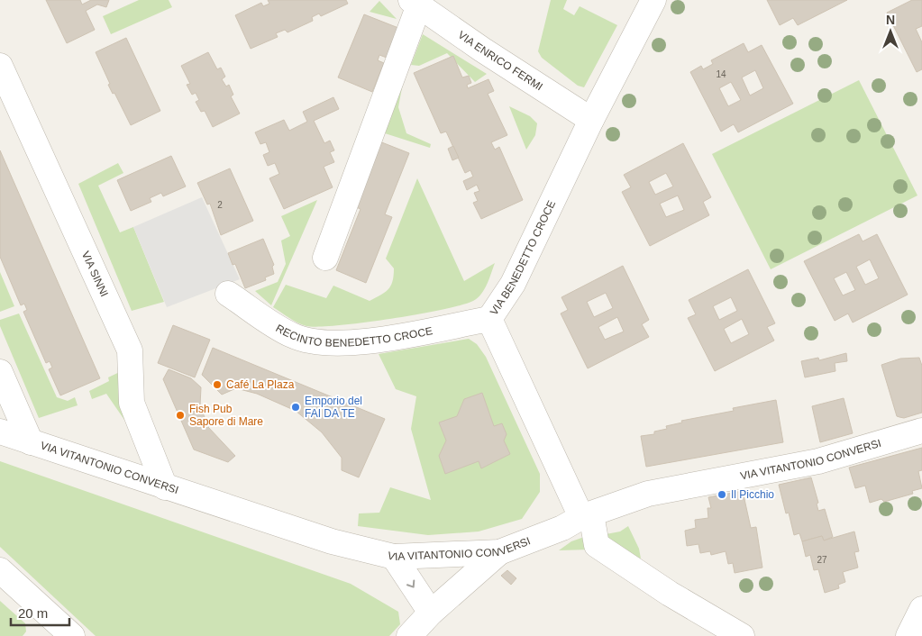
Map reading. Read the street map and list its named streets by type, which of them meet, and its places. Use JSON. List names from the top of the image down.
{
  "streets": {
    "street": [
      "VIA ENRICO FERMI",
      "VIA BENEDETTO CROCE",
      "VIA SINNI",
      "RECINTO BENEDETTO CROCE",
      "VIA VITANTONIO CONVERSI"
    ]
  },
  "crossings": [
    ["VIA ENRICO FERMI", "VIA BENEDETTO CROCE"],
    ["VIA BENEDETTO CROCE", "RECINTO BENEDETTO CROCE"],
    ["VIA BENEDETTO CROCE", "VIA VITANTONIO CONVERSI"],
    ["VIA SINNI", "VIA VITANTONIO CONVERSI"]
  ],
  "places": [
    "Café La Plaza",
    "Emporio del FAI DA TE",
    "Fish Pub Sapore di Mare",
    "Il Picchio"
  ],
  "house_numbers": ["14", "2", "27"],
  "scale_bar": "20 m",
  "north": "top"
}
